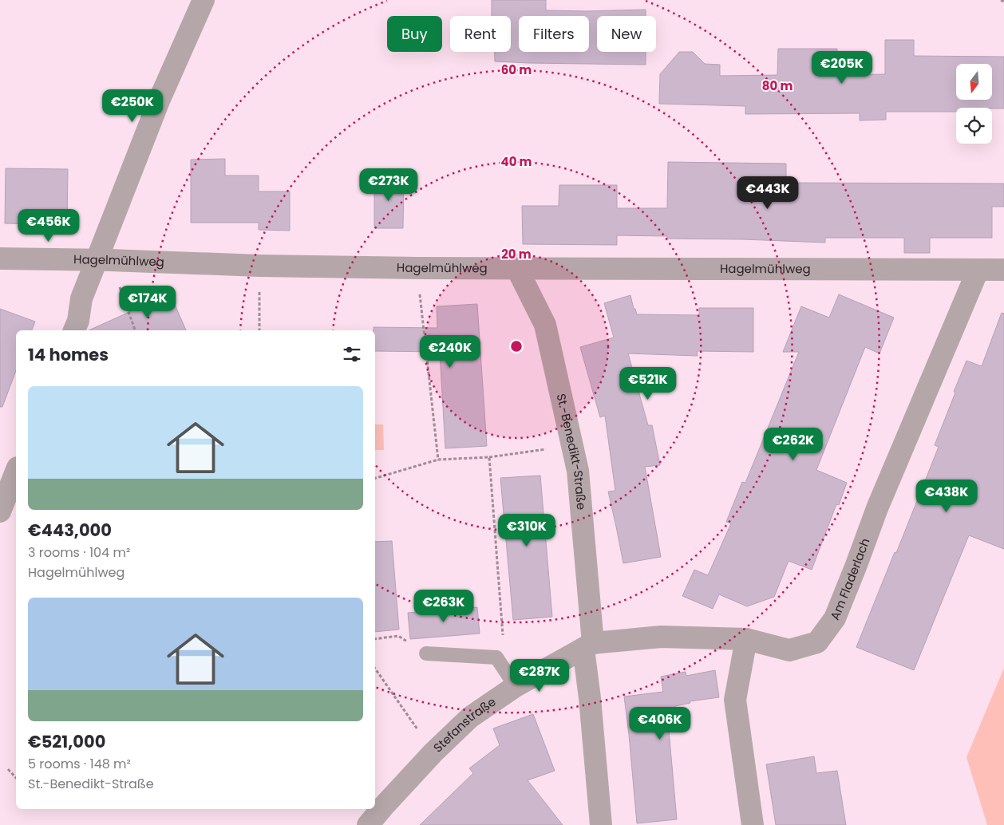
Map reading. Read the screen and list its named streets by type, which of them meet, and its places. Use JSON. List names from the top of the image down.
{
  "streets": {
    "street": [
      "Hagelmühlweg",
      "St.-Benedikt-Straße",
      "Am Fladerlach",
      "Stefanstraße"
    ]
  },
  "crossings": [
    ["Hagelmühlweg", "St.-Benedikt-Straße"],
    ["Hagelmühlweg", "Am Fladerlach"],
    ["St.-Benedikt-Straße", "Stefanstraße"],
    ["Am Fladerlach", "Stefanstraße"]
  ],
  "north": "bottom",
  "page": {
    "chip": [
      "Buy",
      "Rent",
      "Filters",
      "New"
    ],
    "price": [
      "€205K",
      "€250K",
      "€273K",
      "€443K",
      "€456K",
      "€174K",
      "€240K",
      "€521K",
      "€262K",
      "€438K",
      "€310K",
      "€263K",
      "€287K",
      "€406K"
    ],
    "heading": "14 homes",
    "list": [
      {
        "name": "€443,000",
        "note": "3 rooms · 104 m² · Hagelmühlweg"
      },
      {
        "name": "€521,000",
        "note": "5 rooms · 148 m² · St.-Benedikt-Straße"
      }
    ]
  },
  "rings": [
    "60 m",
    "80 m",
    "40 m",
    "20 m"
  ]
}
